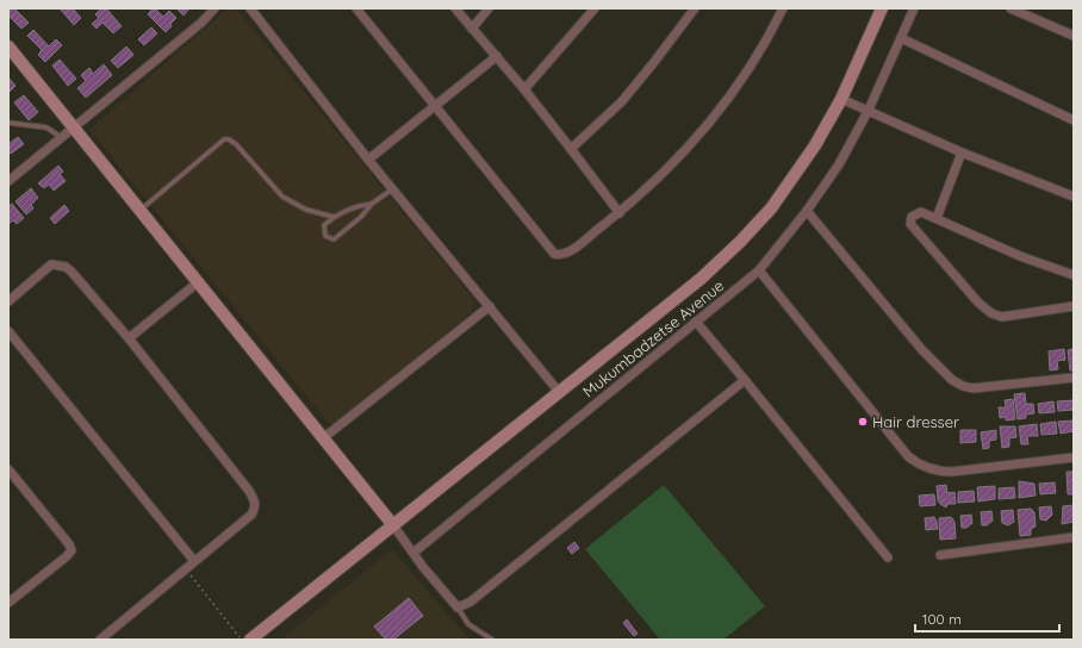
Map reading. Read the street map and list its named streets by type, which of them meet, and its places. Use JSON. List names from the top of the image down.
{
  "streets": {
    "street": ["Mukumbadzetse Avenue"]
  },
  "places": ["Hair dresser"],
  "scale_bar": "100 m"
}
